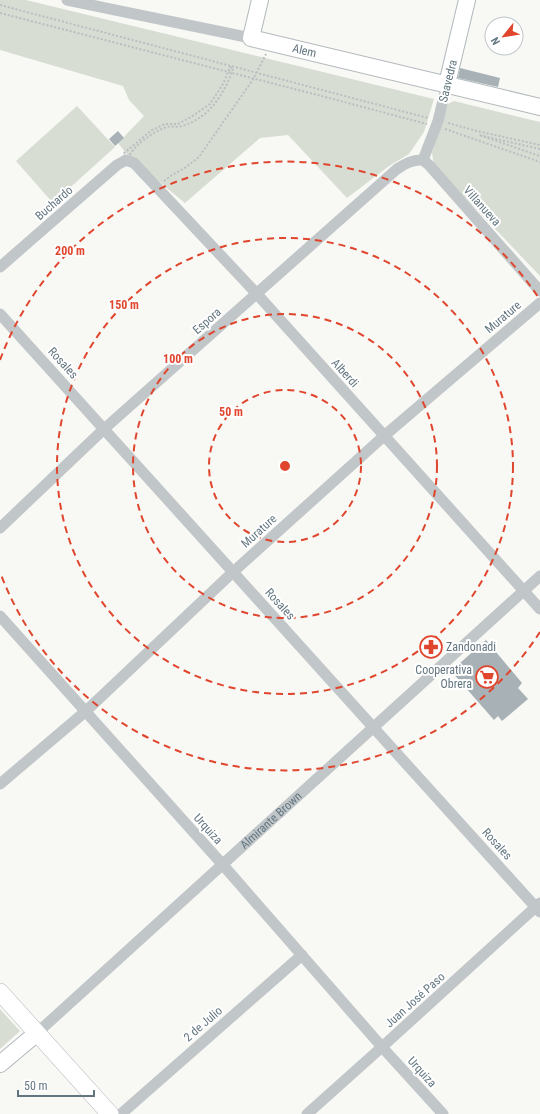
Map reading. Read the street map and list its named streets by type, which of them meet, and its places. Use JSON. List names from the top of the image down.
{
  "streets": {
    "main road": ["Alem", "Saavedra", "Almirante Brown"],
    "street": [
      "Buchardo",
      "Villanueva",
      "Murature",
      "Espora",
      "Rosales",
      "Alberdi",
      "Urquiza",
      "Juan José Paso",
      "2 de Julio"
    ]
  },
  "crossings": [
    ["Alem", "Saavedra"],
    ["Saavedra", "Villanueva"],
    ["Saavedra", "Espora"],
    ["Buchardo", "Alberdi"],
    ["Villanueva", "Espora"],
    ["Murature", "Rosales"],
    ["Murature", "Alberdi"],
    ["Murature", "Urquiza"],
    ["Espora", "Rosales"],
    ["Espora", "Alberdi"],
    ["Rosales", "Almirante Brown"],
    ["Rosales", "Juan José Paso"],
    ["Alberdi", "Almirante Brown"],
    ["Almirante Brown", "Urquiza"],
    ["Urquiza", "Juan José Paso"],
    ["Urquiza", "2 de Julio"]
  ],
  "places": {
    "pharmacy": ["Zandonadi"],
    "supermarket": ["Cooperativa Obrera"]
  },
  "scale_bar": "50 m",
  "north": "bottom left",
  "rings": [
    "200 m",
    "150 m",
    "100 m",
    "50 m"
  ]
}
